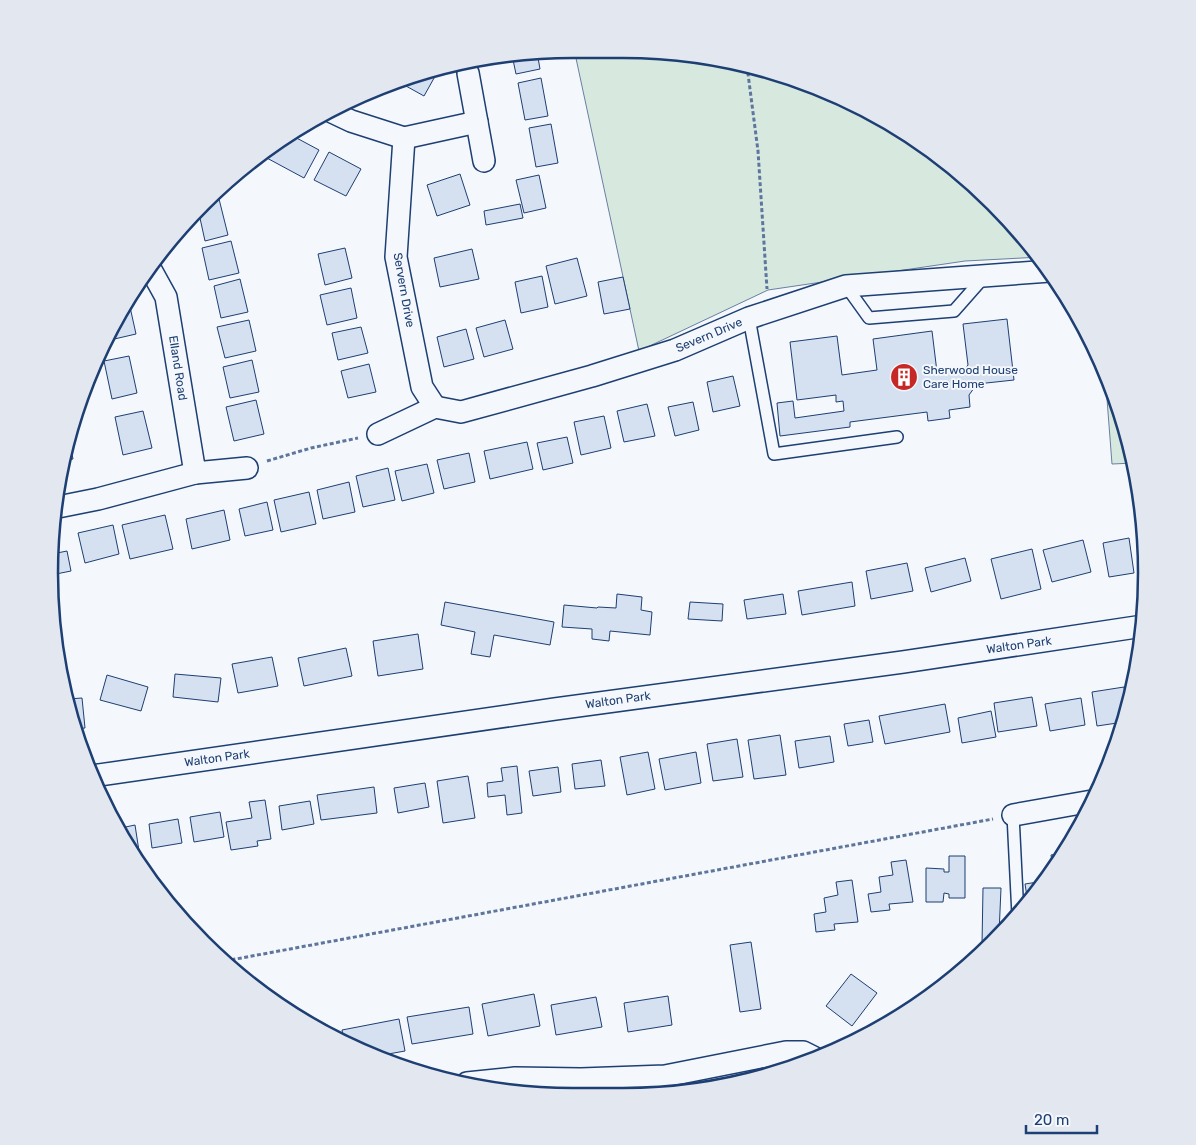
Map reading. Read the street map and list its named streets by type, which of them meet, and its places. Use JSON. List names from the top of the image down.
{
  "streets": {
    "street": [
      "Servern Drive",
      "Severn Drive",
      "Elland Road",
      "Walton Park"
    ]
  },
  "crossings": [
    ["Servern Drive", "Severn Drive"]
  ],
  "places": {
    "building": ["Sherwood House Care Home"]
  },
  "scale_bar": "20 m"
}
